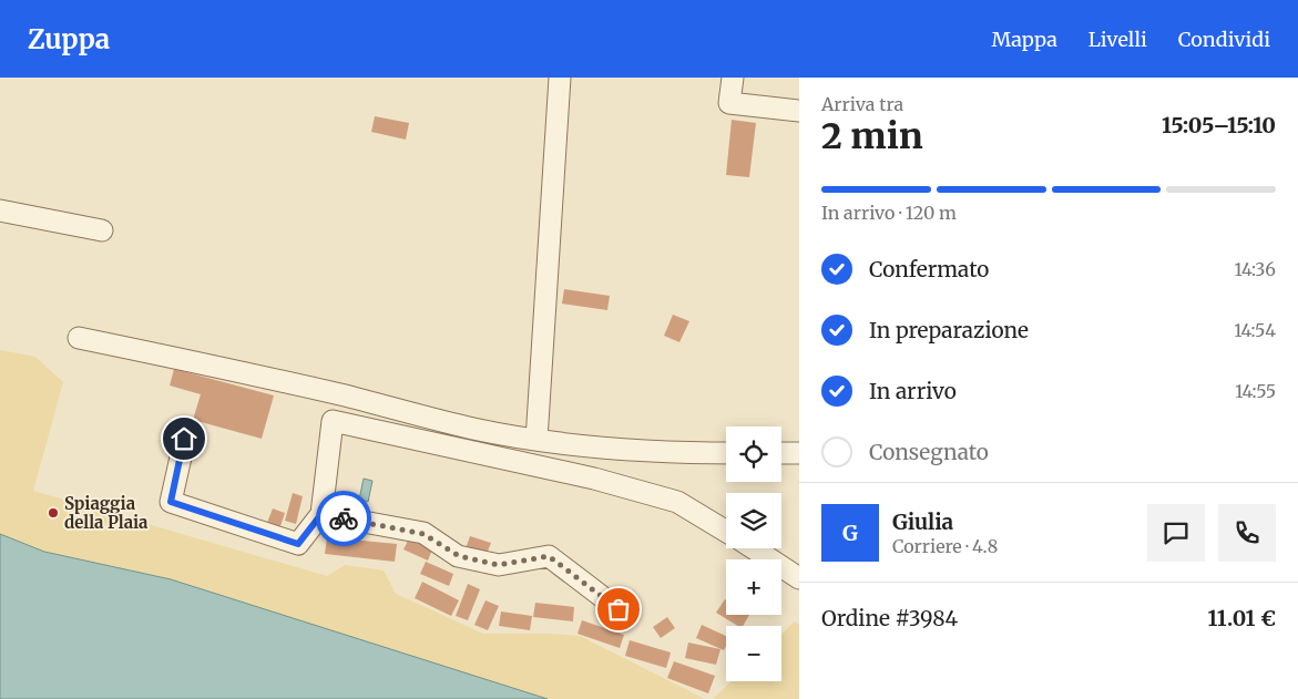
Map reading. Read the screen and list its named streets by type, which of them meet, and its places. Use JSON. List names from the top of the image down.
{
  "places": ["Spiaggia della Plaia"],
  "page": {
    "header": "Zuppa",
    "nav": ["Mappa", "Livelli", "Condividi"],
    "heading": ["2 min", "Arriva tra", "15:05–15:10"],
    "panel": [
      "Giulia",
      "Corriere · 4.8",
      "Ordine #3984",
      "11.01 €"
    ],
    "bar": "In arrivo · 120 m",
    "list": [
      ["Confermato", "14:36"],
      ["In preparazione", "14:54"],
      ["In arrivo", "14:55"],
      "Consegnato"
    ],
    "map_buttons": ["+", "−"],
    "round": "G"
  }
}
